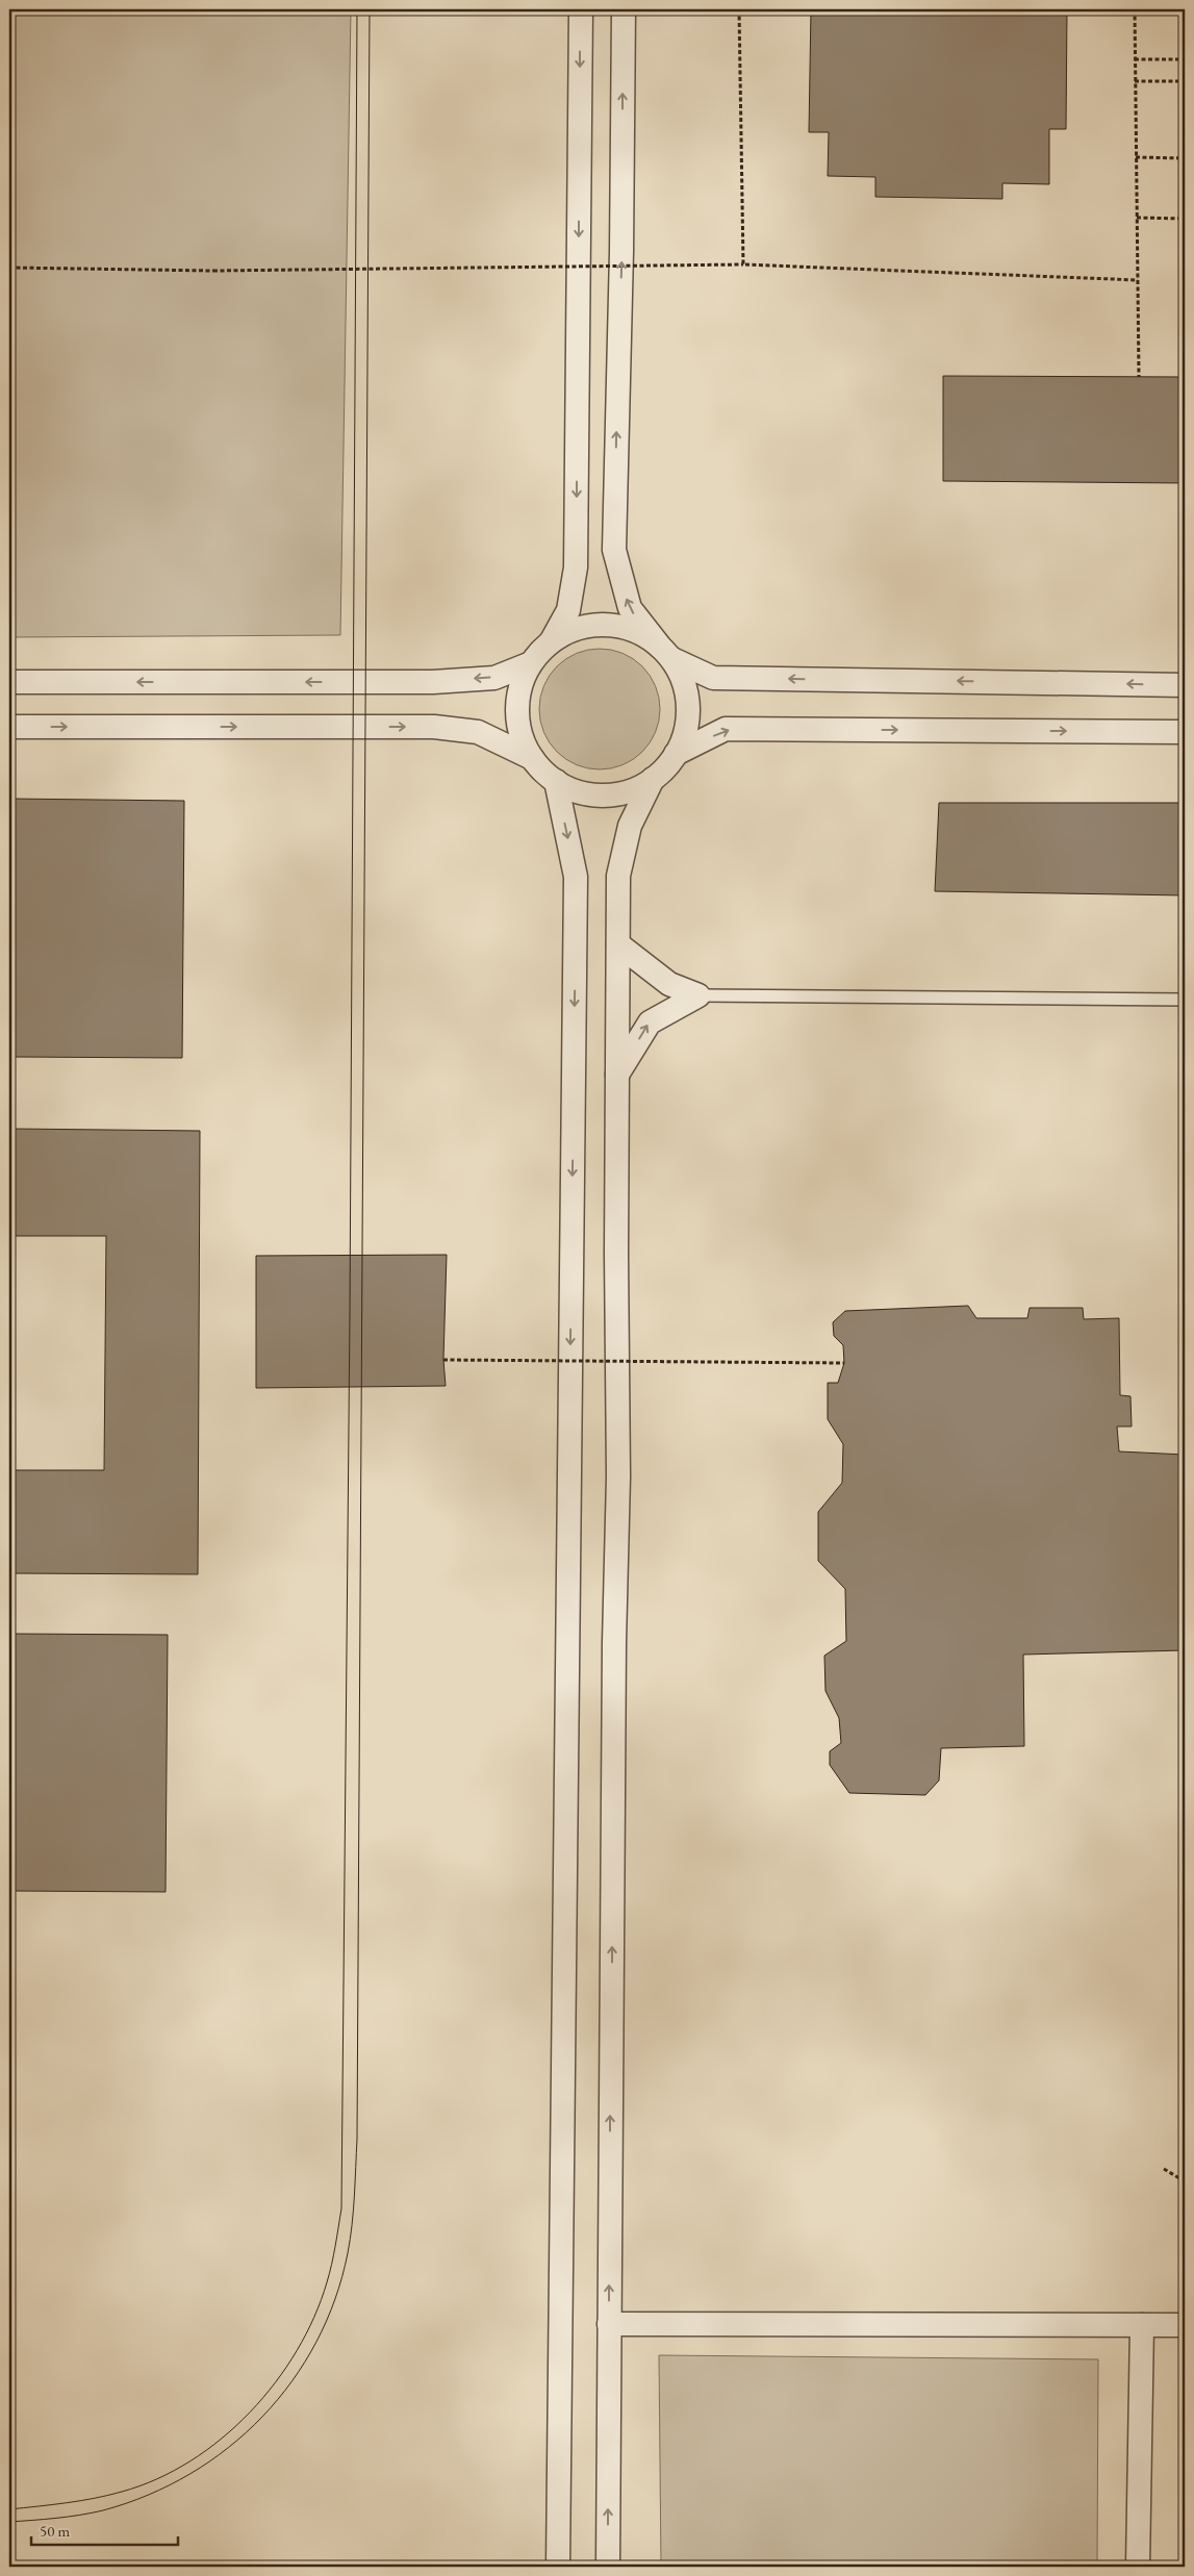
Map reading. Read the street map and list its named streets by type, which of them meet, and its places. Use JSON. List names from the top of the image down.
{
  "scale_bar": "50 m"
}
